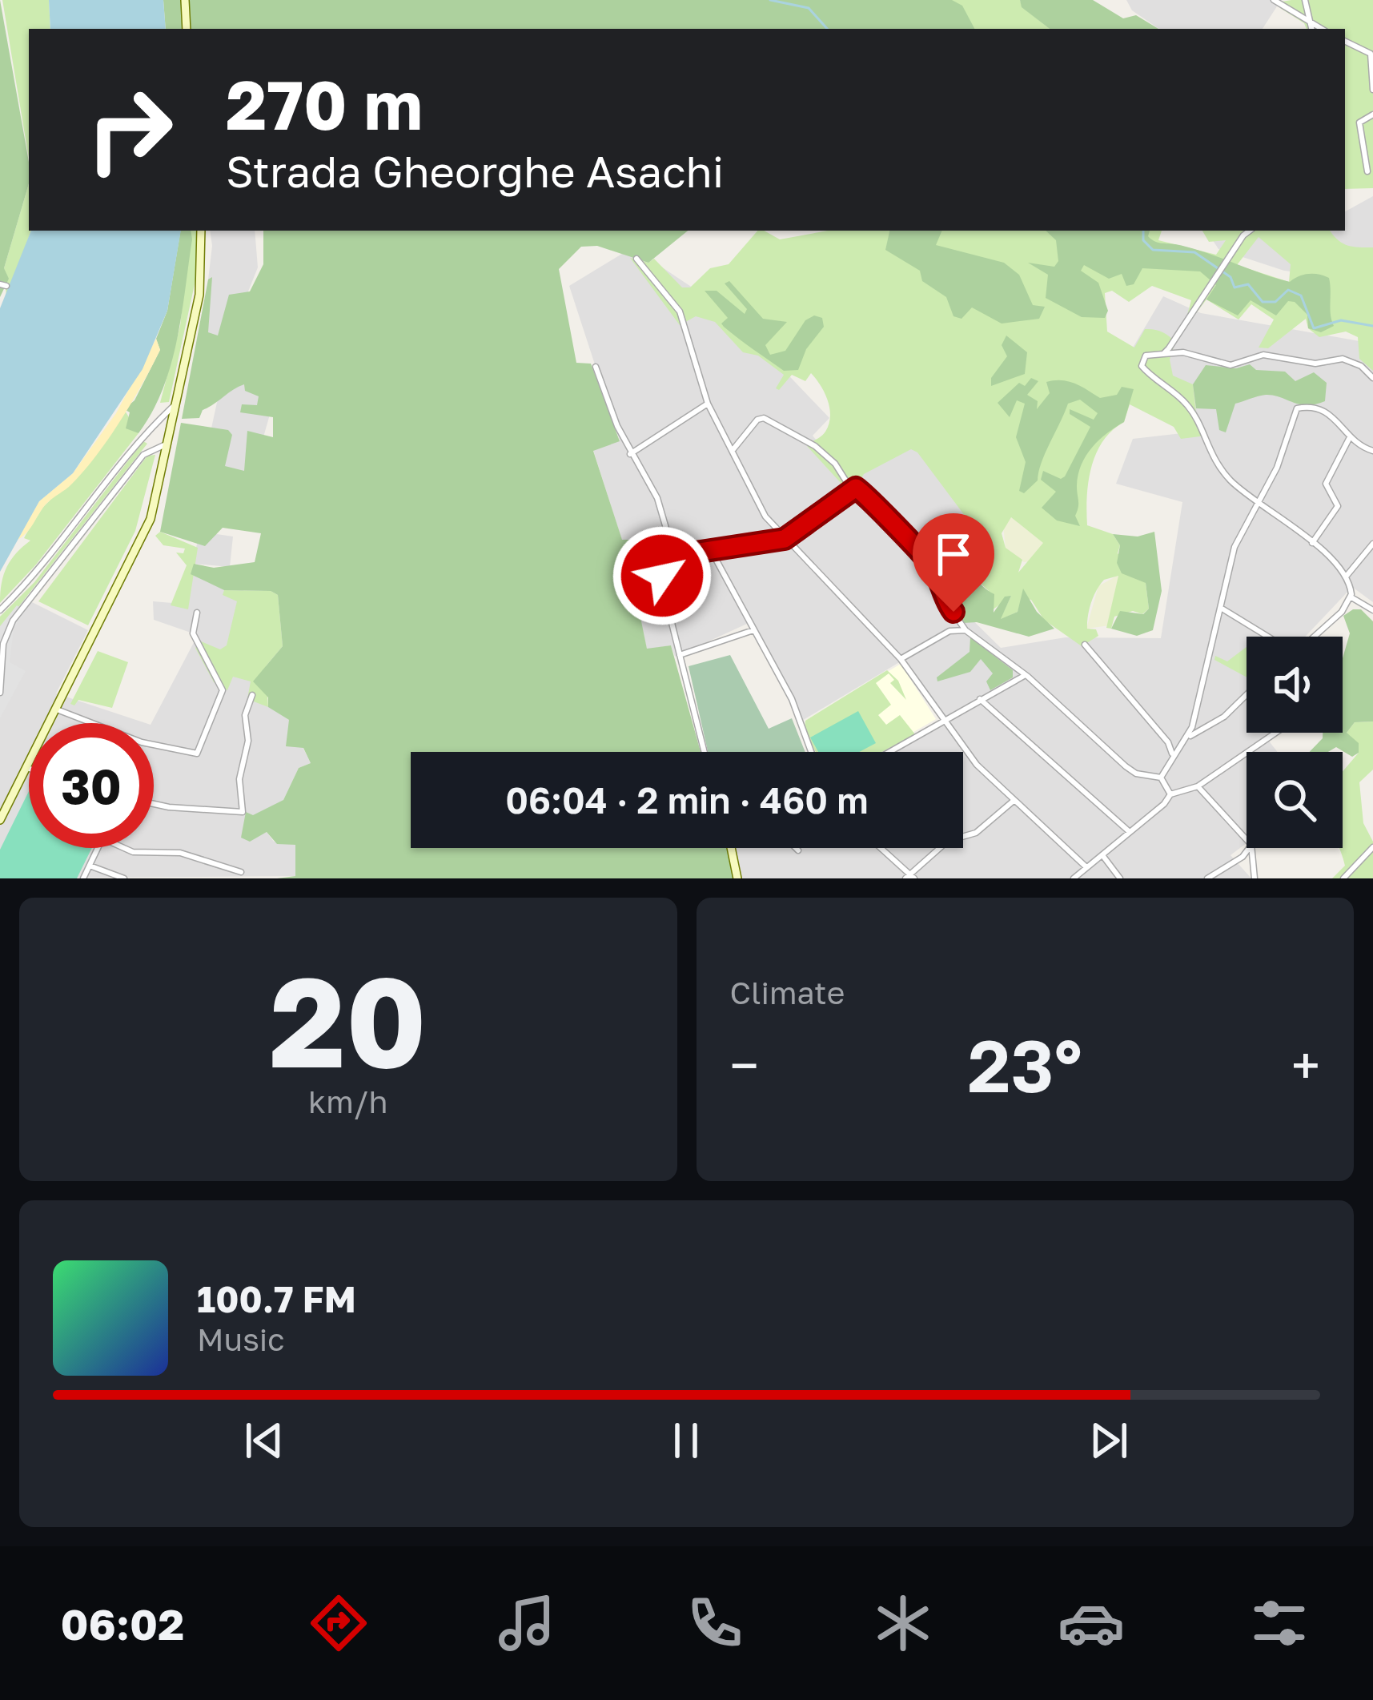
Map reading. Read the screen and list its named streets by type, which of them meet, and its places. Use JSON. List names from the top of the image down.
{
  "page": {
    "turn": ["270 m", "Strada Gheorghe Asachi"],
    "limit": "30",
    "trip": "06:04 · 2 min · 460 m",
    "tile": [
      ["20", "km/h"],
      "Climate"
    ],
    "heat": ["−", "23°", "+"],
    "song": ["100.7 FM", "Music"],
    "tabs": "06:02"
  }
}
